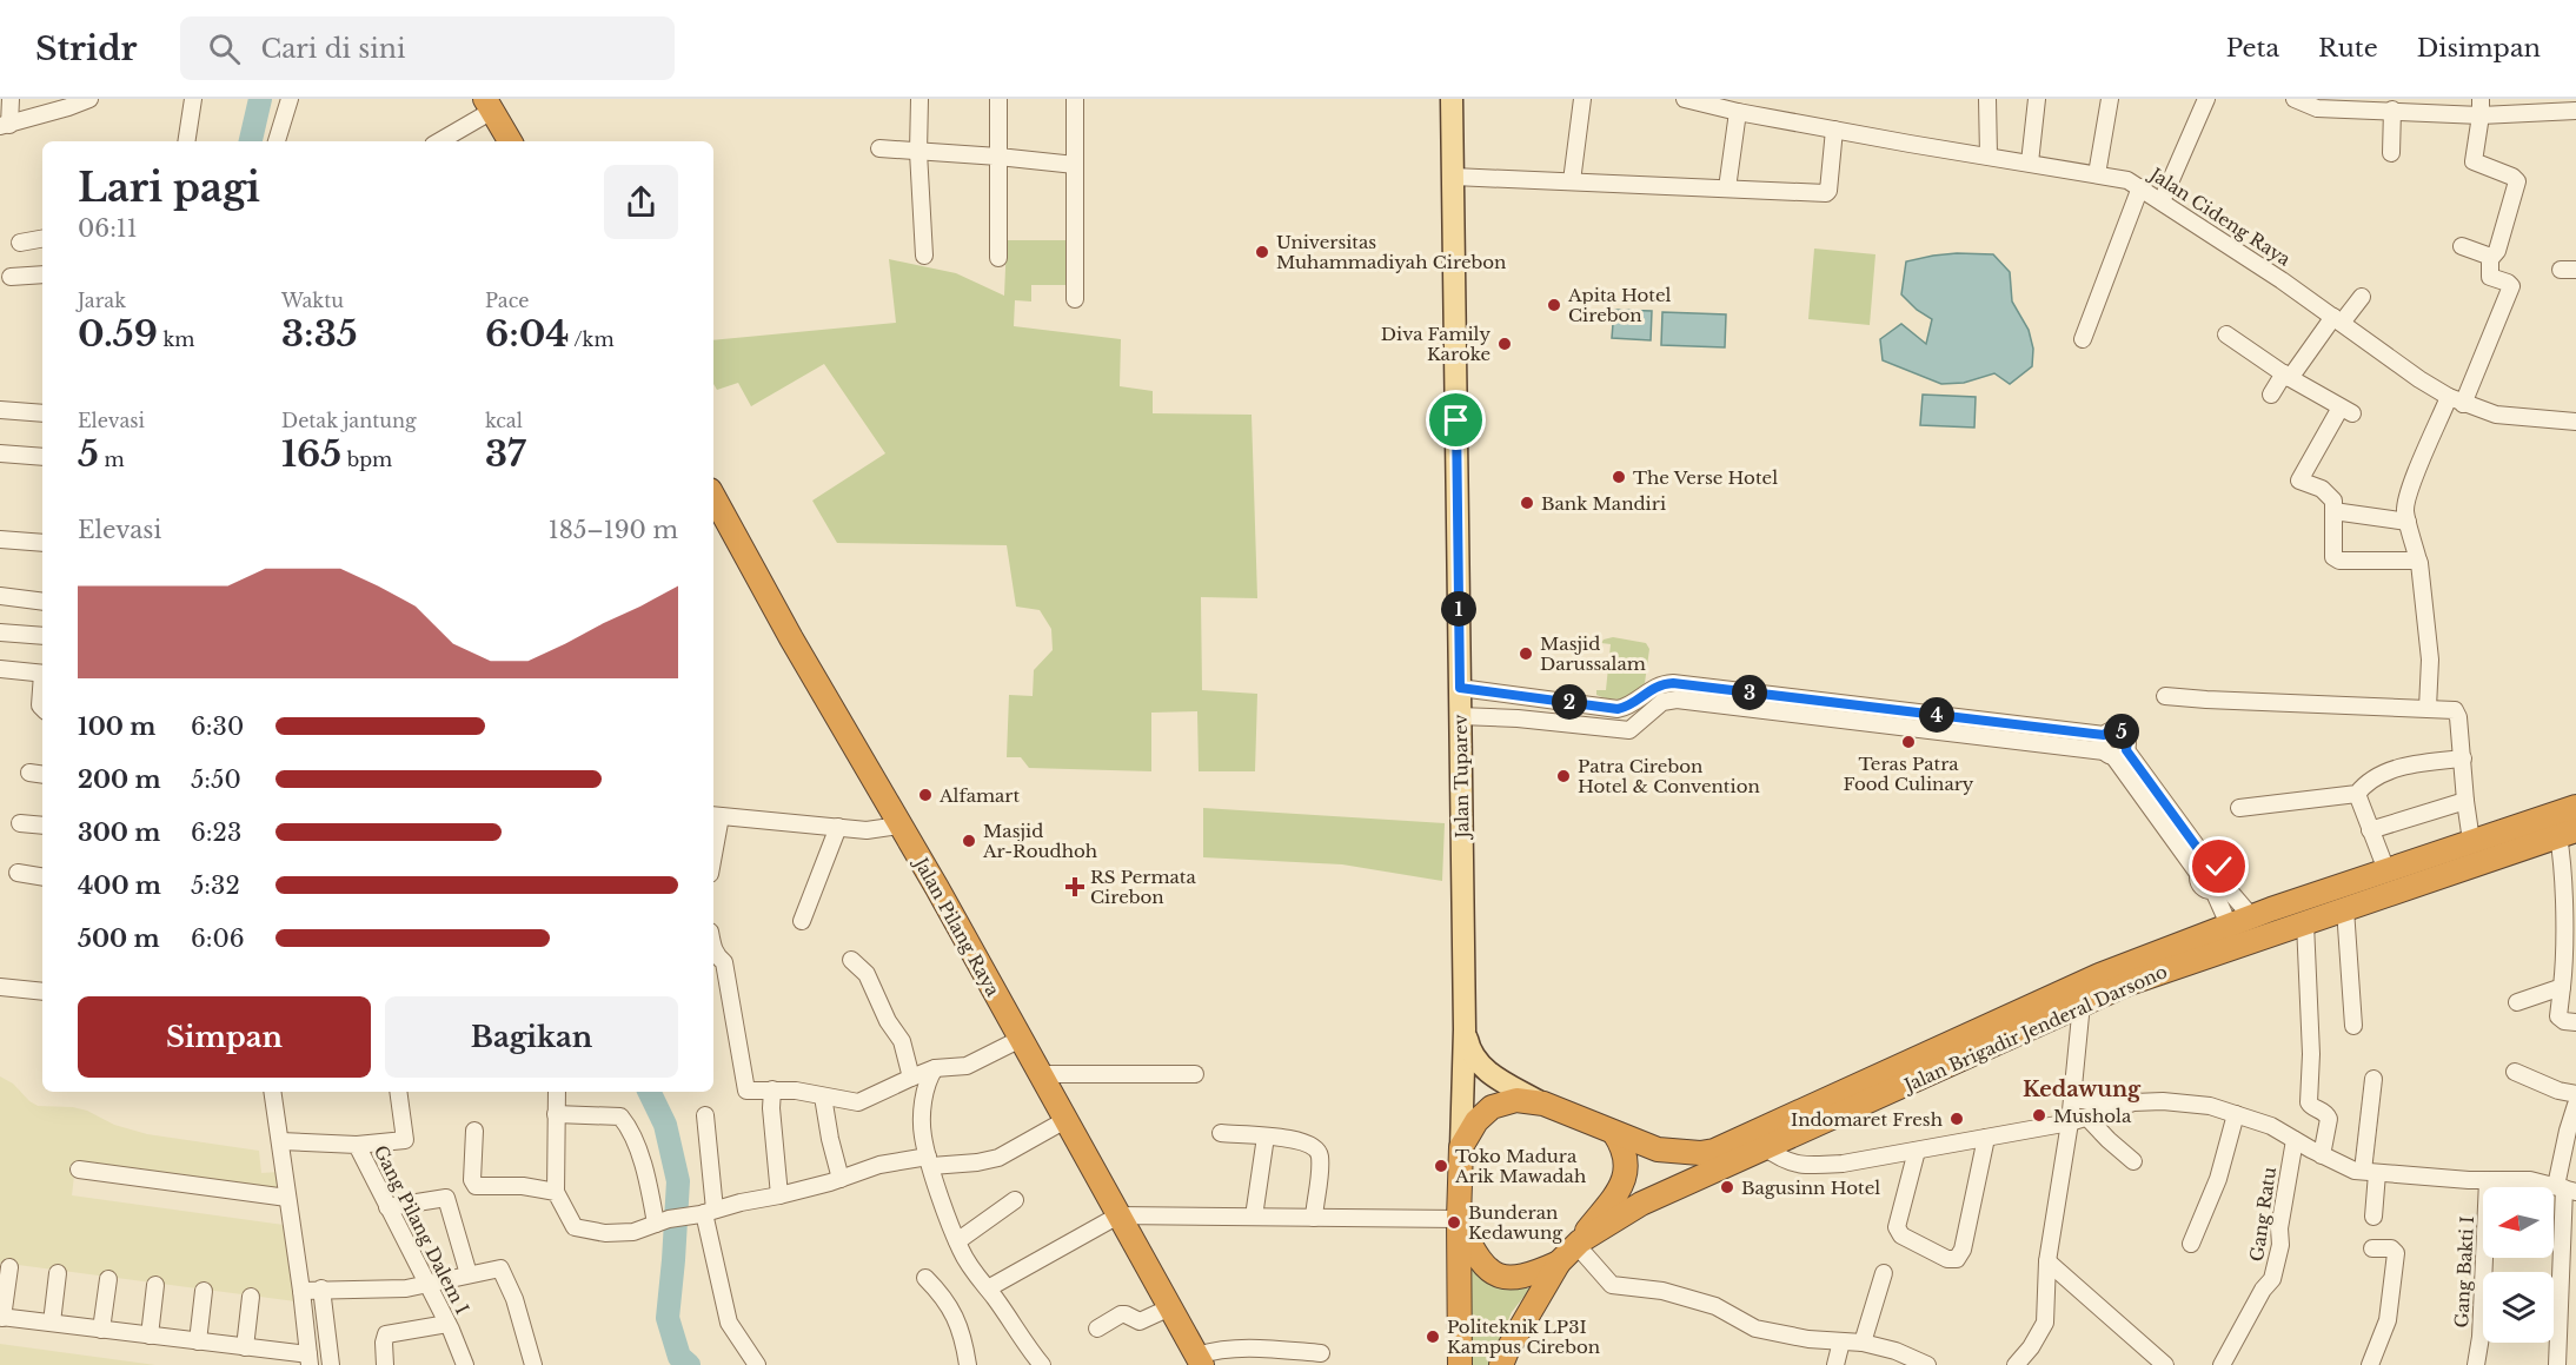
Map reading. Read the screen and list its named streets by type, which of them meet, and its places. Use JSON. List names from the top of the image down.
{
  "streets": {
    "highway": ["Jalan Pilang Raya", "Jalan Brigadir Jenderal Darsono"],
    "main road": ["Jalan Tuparev"],
    "street": [
      "Jalan Cideng Raya",
      "Gang Ratu",
      "Gang Pilang Dalem I",
      "Gang Bakti I"
    ]
  },
  "crossings": [
    ["Jalan Tuparev", "Jalan Brigadir Jenderal Darsono"]
  ],
  "districts": ["Kedawung"],
  "places": {
    "other": [
      "Universitas Muhammadiyah Cirebon",
      "Apita Hotel Cirebon",
      "Diva Family Karoke",
      "The Verse Hotel",
      "Bank Mandiri",
      "Masjid Darussalam",
      "Teras Patra Food Culinary",
      "Patra Cirebon Hotel & Convention",
      "Alfamart",
      "Masjid Ar-Roudhoh",
      "Mushola",
      "Indomaret Fresh",
      "Toko Madura Arik Mawadah",
      "Bagusinn Hotel",
      "Bunderan Kedawung",
      "Politeknik LP3I Kampus Cirebon"
    ],
    "health": ["RS Permata Cirebon"]
  },
  "north": "left",
  "page": {
    "header": "Stridr",
    "search": "Cari di sini",
    "nav": ["Peta", "Rute", "Disimpan"],
    "heading": ["Lari pagi", "06:11"],
    "stats": [
      ["Jarak", "0.59 km"],
      ["Waktu", "3:35"],
      ["Pace", "6:04 /km"],
      ["Elevasi", "5 m"],
      ["Detak jantung", "165 bpm"],
      ["kcal", "37"]
    ],
    "chart": ["Elevasi", "185–190 m"],
    "pins": [
      "1",
      "3",
      "2",
      "4",
      "5"
    ],
    "list": [
      {
        "name": "100 m",
        "note": "6:30"
      },
      {
        "name": "200 m",
        "note": "5:50"
      },
      {
        "name": "300 m",
        "note": "6:23"
      },
      {
        "name": "400 m",
        "note": "5:32"
      },
      {
        "name": "500 m",
        "note": "6:06"
      }
    ],
    "buttons": ["Simpan", "Bagikan"]
  }
}
